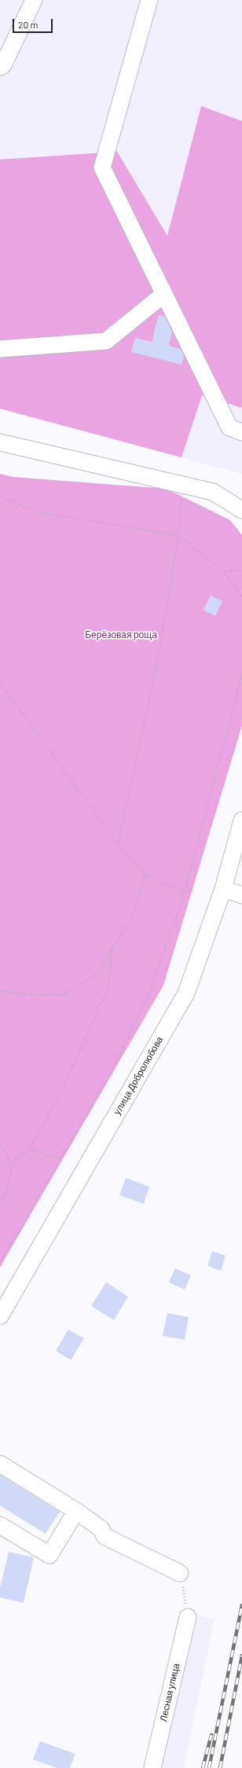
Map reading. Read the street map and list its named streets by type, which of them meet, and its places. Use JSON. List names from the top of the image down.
{
  "streets": {
    "street": ["улица Добролюбова", "Лесная улица"]
  },
  "parks": ["Берёзовая роща"],
  "scale_bar": "20 m"
}
